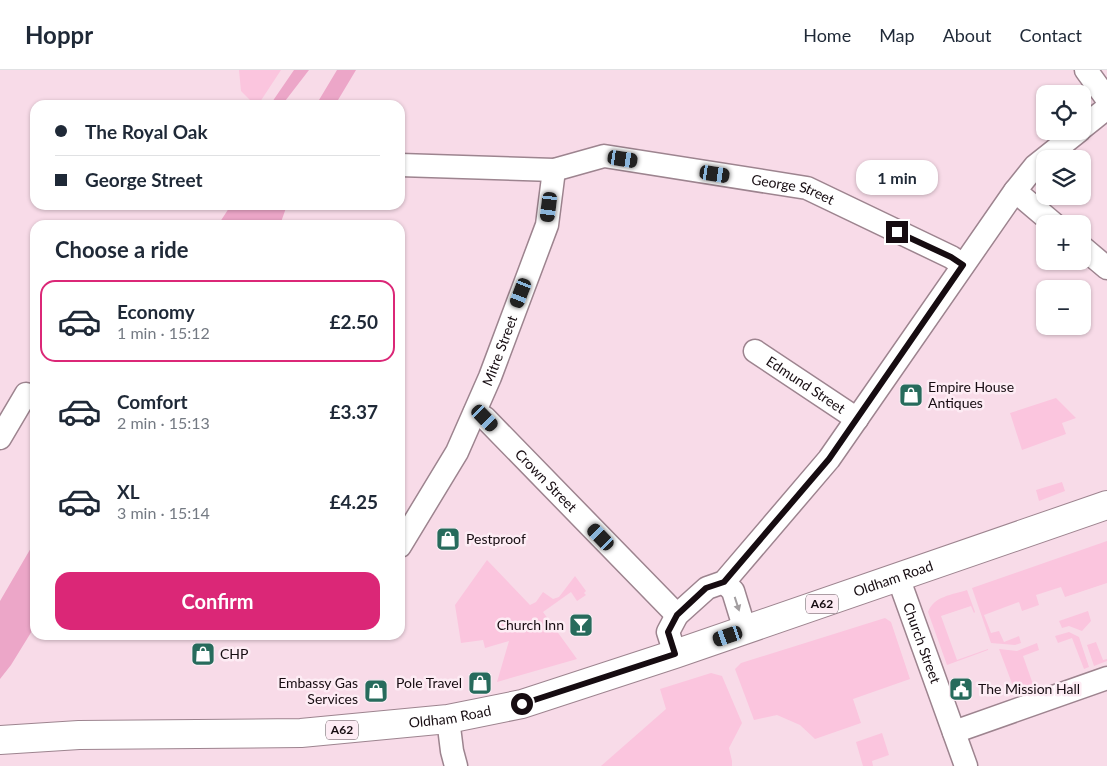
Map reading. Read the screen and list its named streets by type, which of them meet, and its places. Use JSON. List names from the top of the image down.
{
  "streets": {
    "highway": ["Oldham Road", "A62"],
    "street": [
      "George Street",
      "Mitre Street",
      "Edmund Street",
      "Crown Street",
      "Church Street"
    ]
  },
  "crossings": [
    ["George Street", "Mitre Street"],
    ["Mitre Street", "Crown Street"],
    ["Oldham Road", "Church Street"]
  ],
  "places": {
    "shop": [
      "Empire House Antiques",
      "Pestproof",
      "CHP",
      "Pole Travel",
      "Embassy Gas Services"
    ],
    "bar": ["Church Inn"],
    "public building": ["The Mission Hall"]
  },
  "page": {
    "header": "Hoppr",
    "nav": [
      "Home",
      "Map",
      "About",
      "Contact"
    ],
    "map_buttons": ["+", "−"],
    "banner": ["The Royal Oak", "George Street"],
    "bubble": "1 min",
    "heading": "Choose a ride",
    "list": [
      {
        "name": "Economy",
        "note": "1 min · 15:12",
        "value": "£2.50"
      },
      {
        "name": "Comfort",
        "note": "2 min · 15:13",
        "value": "£3.37"
      },
      {
        "name": "XL",
        "note": "3 min · 15:14",
        "value": "£4.25"
      }
    ],
    "buttons": "Confirm"
  }
}
